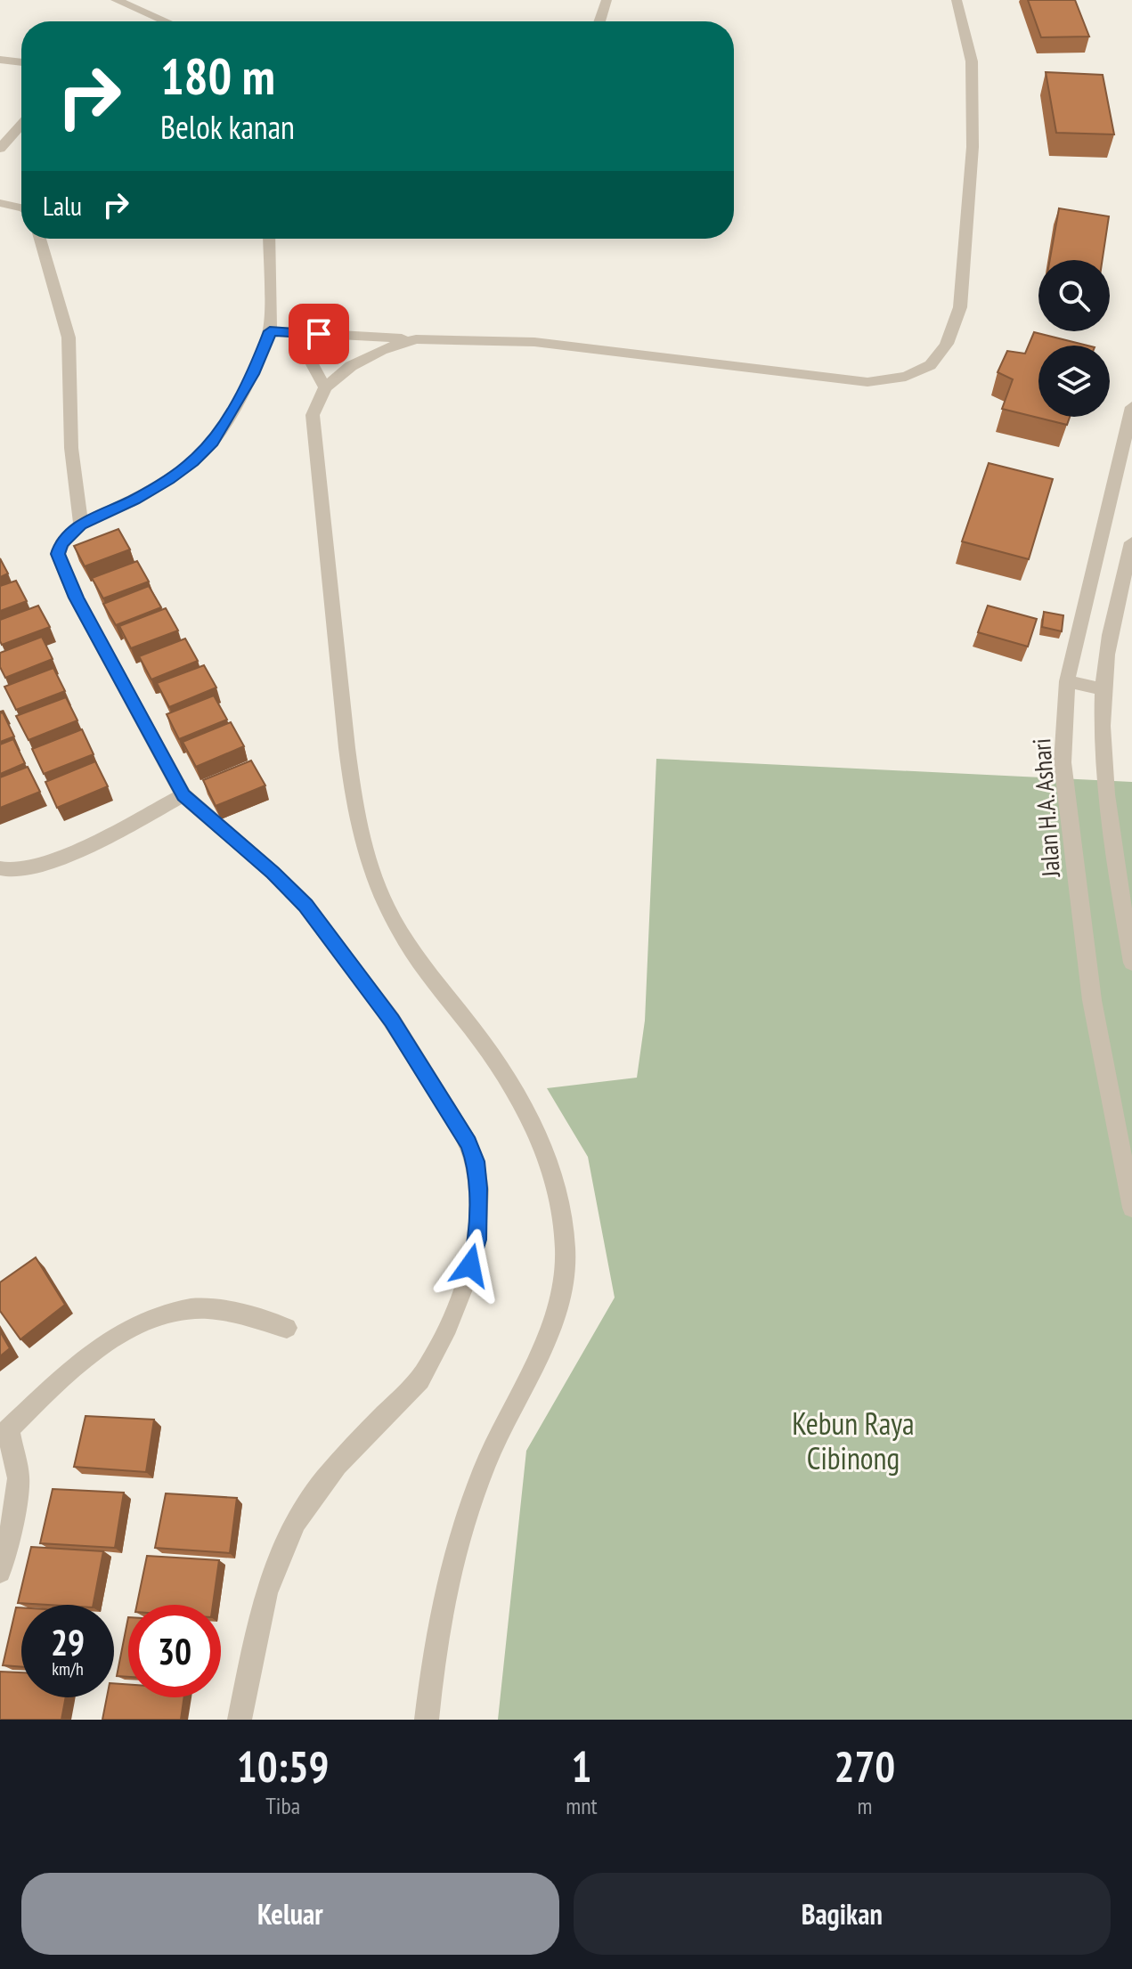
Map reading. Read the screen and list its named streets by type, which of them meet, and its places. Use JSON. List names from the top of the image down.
{
  "streets": {
    "street": ["Jalan H.A. Ashari"]
  },
  "parks": ["Kebun Raya Cibinong"],
  "page": {
    "turn": ["180 m", "Belok kanan"],
    "then": "Lalu",
    "speed": "29 km/h",
    "limit": "30",
    "eta": [
      "10:59",
      "Tiba",
      "1",
      "mnt",
      "270",
      "m"
    ],
    "buttons": ["Keluar", "Bagikan"]
  }
}
